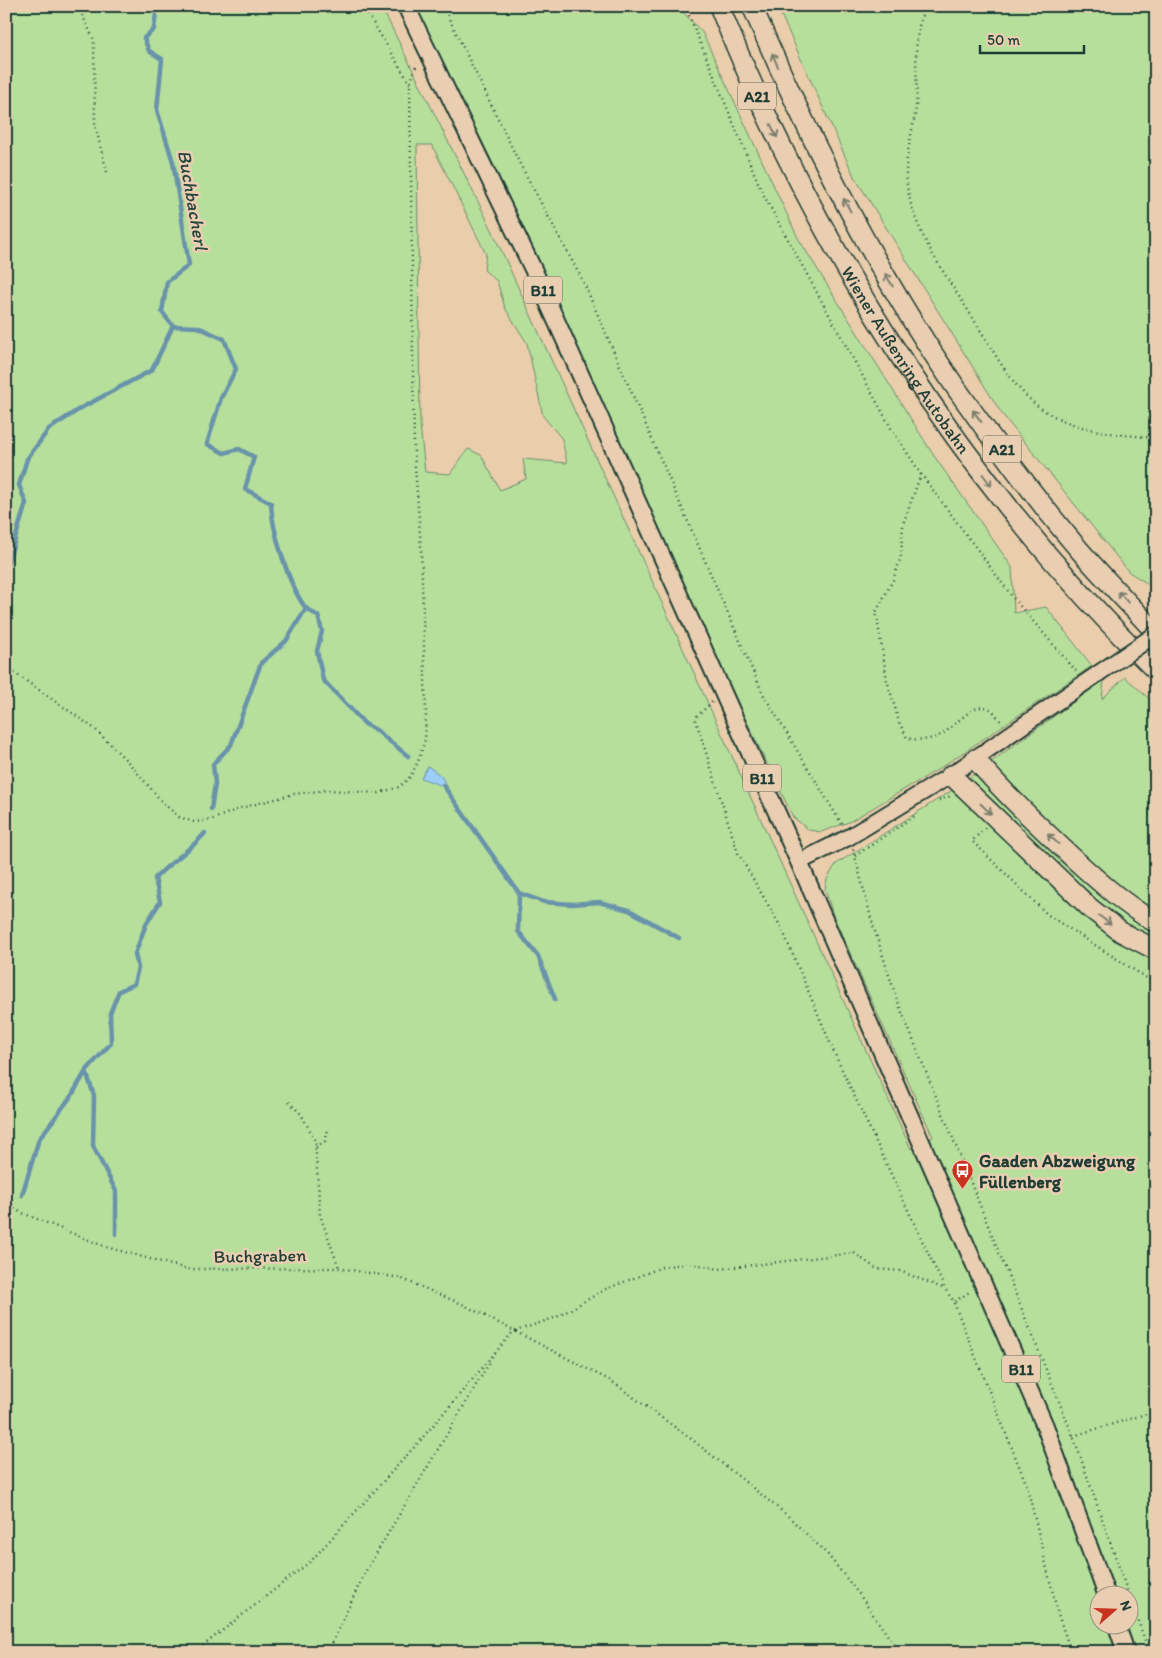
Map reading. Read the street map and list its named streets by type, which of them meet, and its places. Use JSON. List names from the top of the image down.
{
  "streets": {
    "highway": ["A21", "Wiener Außenring Autobahn"],
    "main road": ["B11"],
    "path": ["Buchgraben"]
  },
  "water": ["Buchbacherl"],
  "places": {
    "bus stop": ["Gaaden Abzweigung Füllenberg"]
  },
  "scale_bar": "50 m",
  "north": "right"
}
